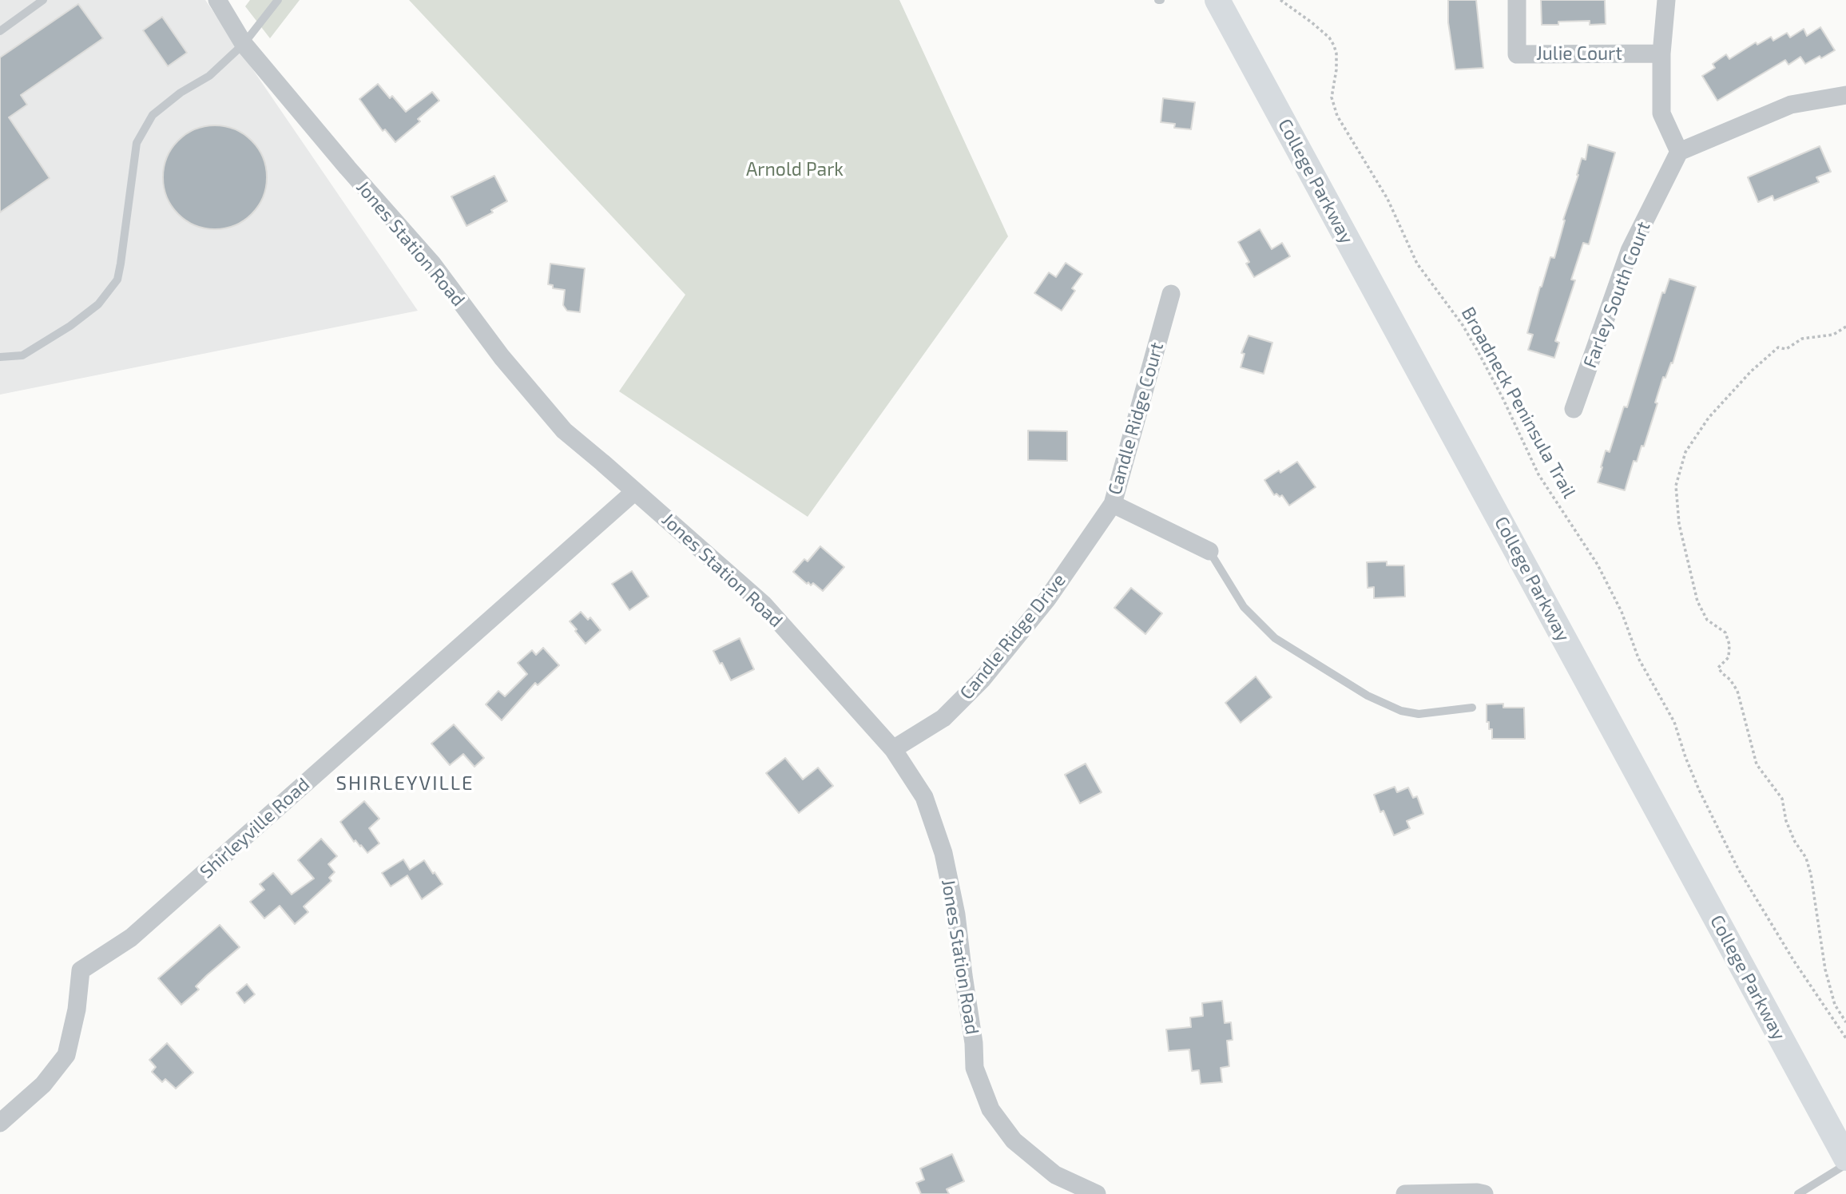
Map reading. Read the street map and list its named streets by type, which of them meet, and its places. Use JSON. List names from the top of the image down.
{
  "streets": {
    "main road": ["College Parkway"],
    "street": [
      "Julie Court",
      "Jones Station Road",
      "Farley South Court",
      "Candle Ridge Court",
      "Candle Ridge Drive",
      "Shirleyville Road"
    ],
    "path": ["Broadneck Peninsula Trail"]
  },
  "crossings": [
    ["Jones Station Road", "Candle Ridge Drive"],
    ["Jones Station Road", "Shirleyville Road"],
    ["Candle Ridge Court", "Candle Ridge Drive"]
  ],
  "districts": ["SHIRLEYVILLE"],
  "parks": ["Arnold Park"]
}
